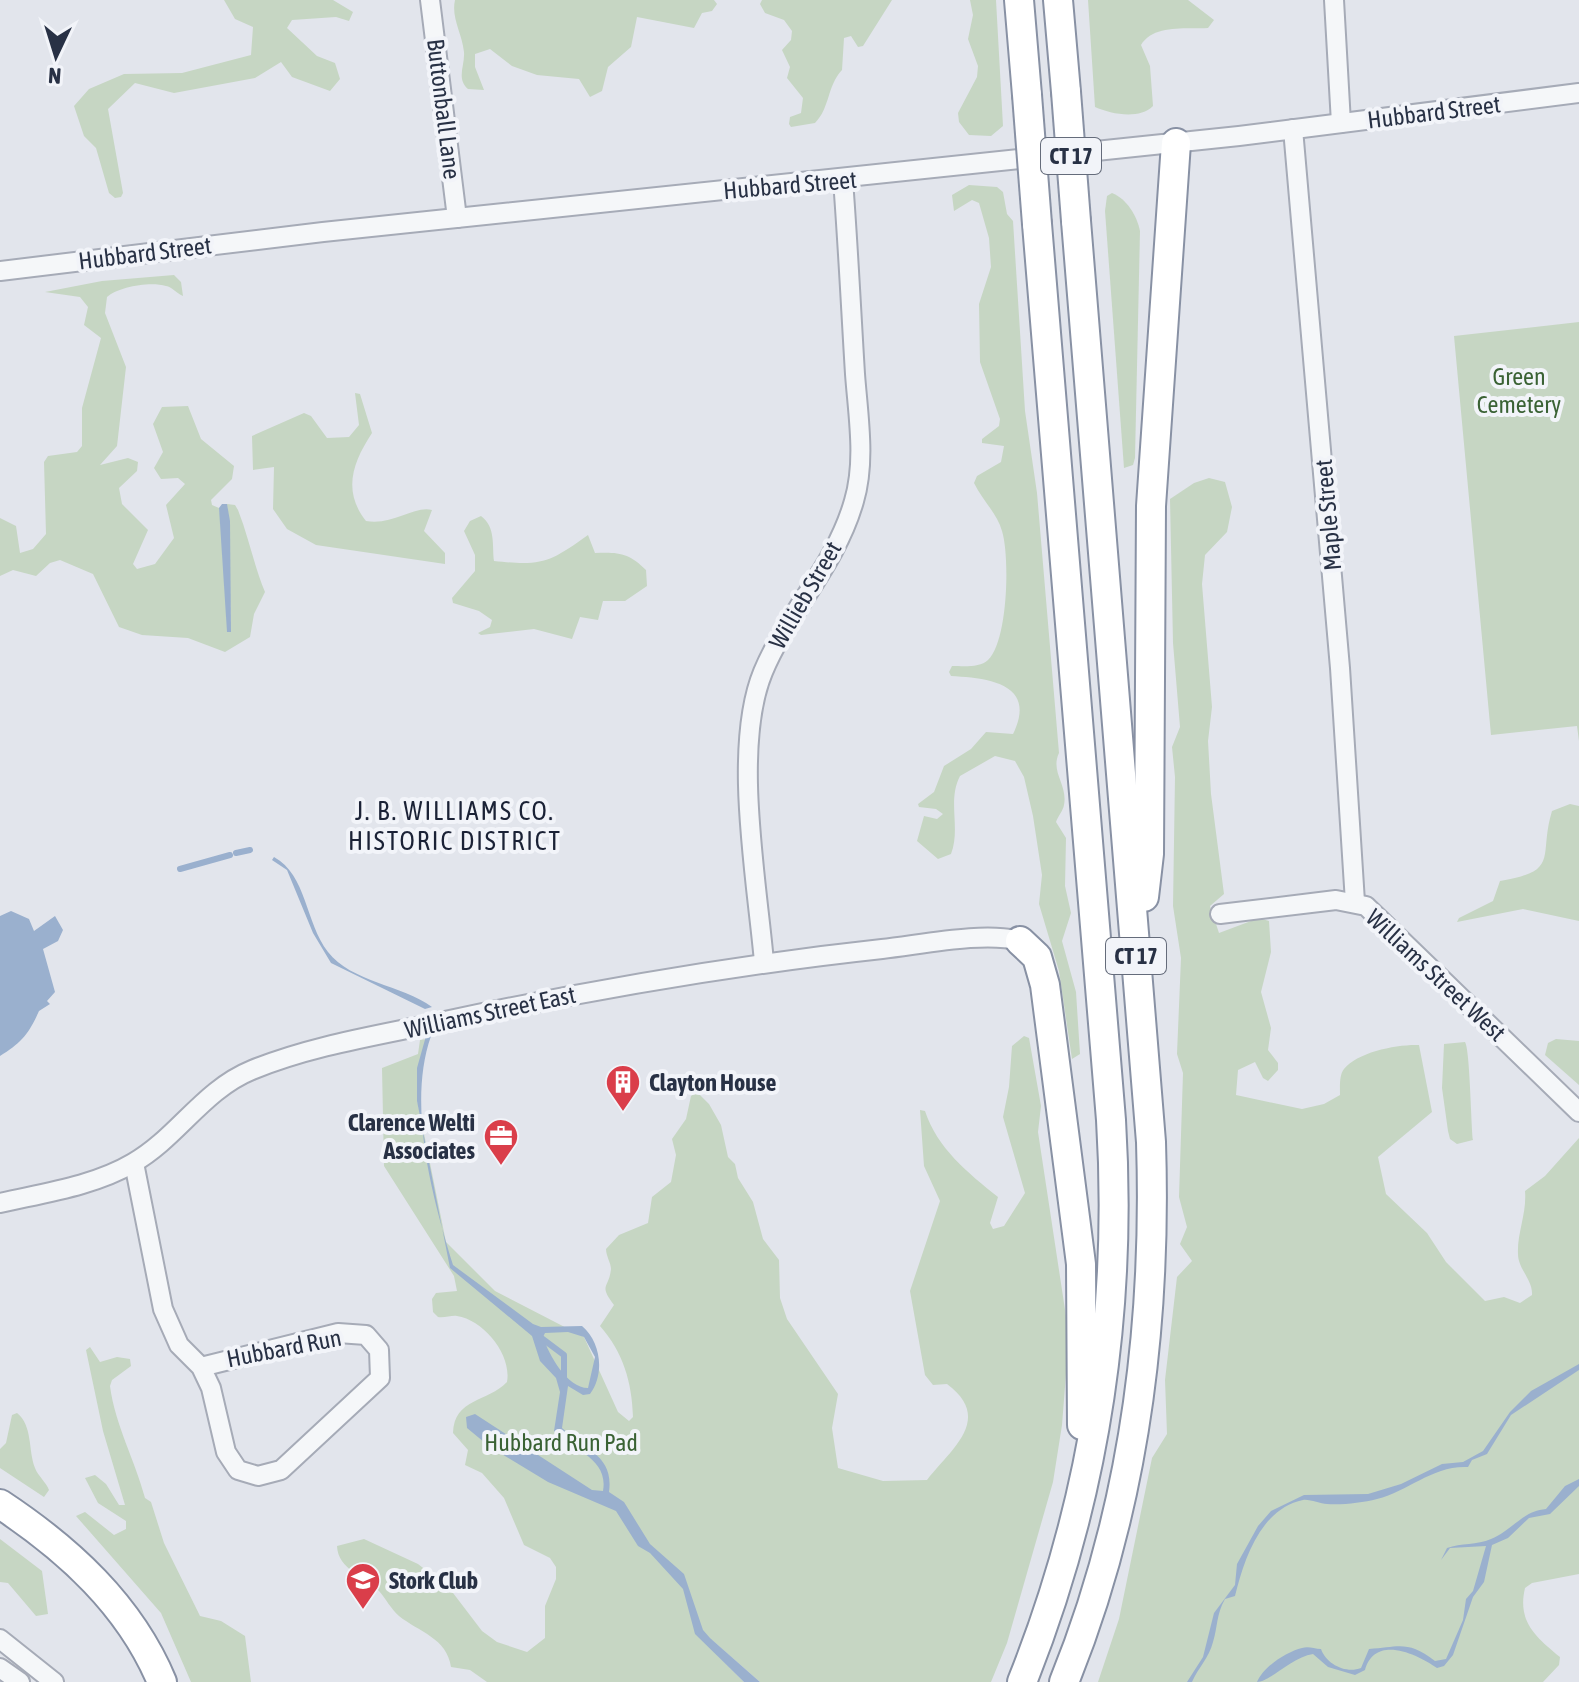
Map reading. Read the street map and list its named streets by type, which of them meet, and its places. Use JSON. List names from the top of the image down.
{
  "streets": {
    "highway": ["CT 17"],
    "street": [
      "Buttonball Lane",
      "Hubbard Street",
      "Maple Street",
      "Willieb Street",
      "Williams Street West",
      "Williams Street East",
      "Hubbard Run"
    ]
  },
  "crossings": [
    ["Buttonball Lane", "Hubbard Street"],
    ["Hubbard Street", "Maple Street"],
    ["Hubbard Street", "Willieb Street"],
    ["Maple Street", "Williams Street West"],
    ["Willieb Street", "Williams Street East"],
    ["Williams Street East", "Hubbard Run"]
  ],
  "districts": ["J. B. WILLIAMS CO. HISTORIC DISTRICT"],
  "parks": ["Green Cemetery", "Hubbard Run Pad"],
  "places": {
    "building": ["Clayton House"],
    "office": ["Clarence Welti Associates"],
    "school or university": ["Stork Club"]
  },
  "north": "bottom"
}
